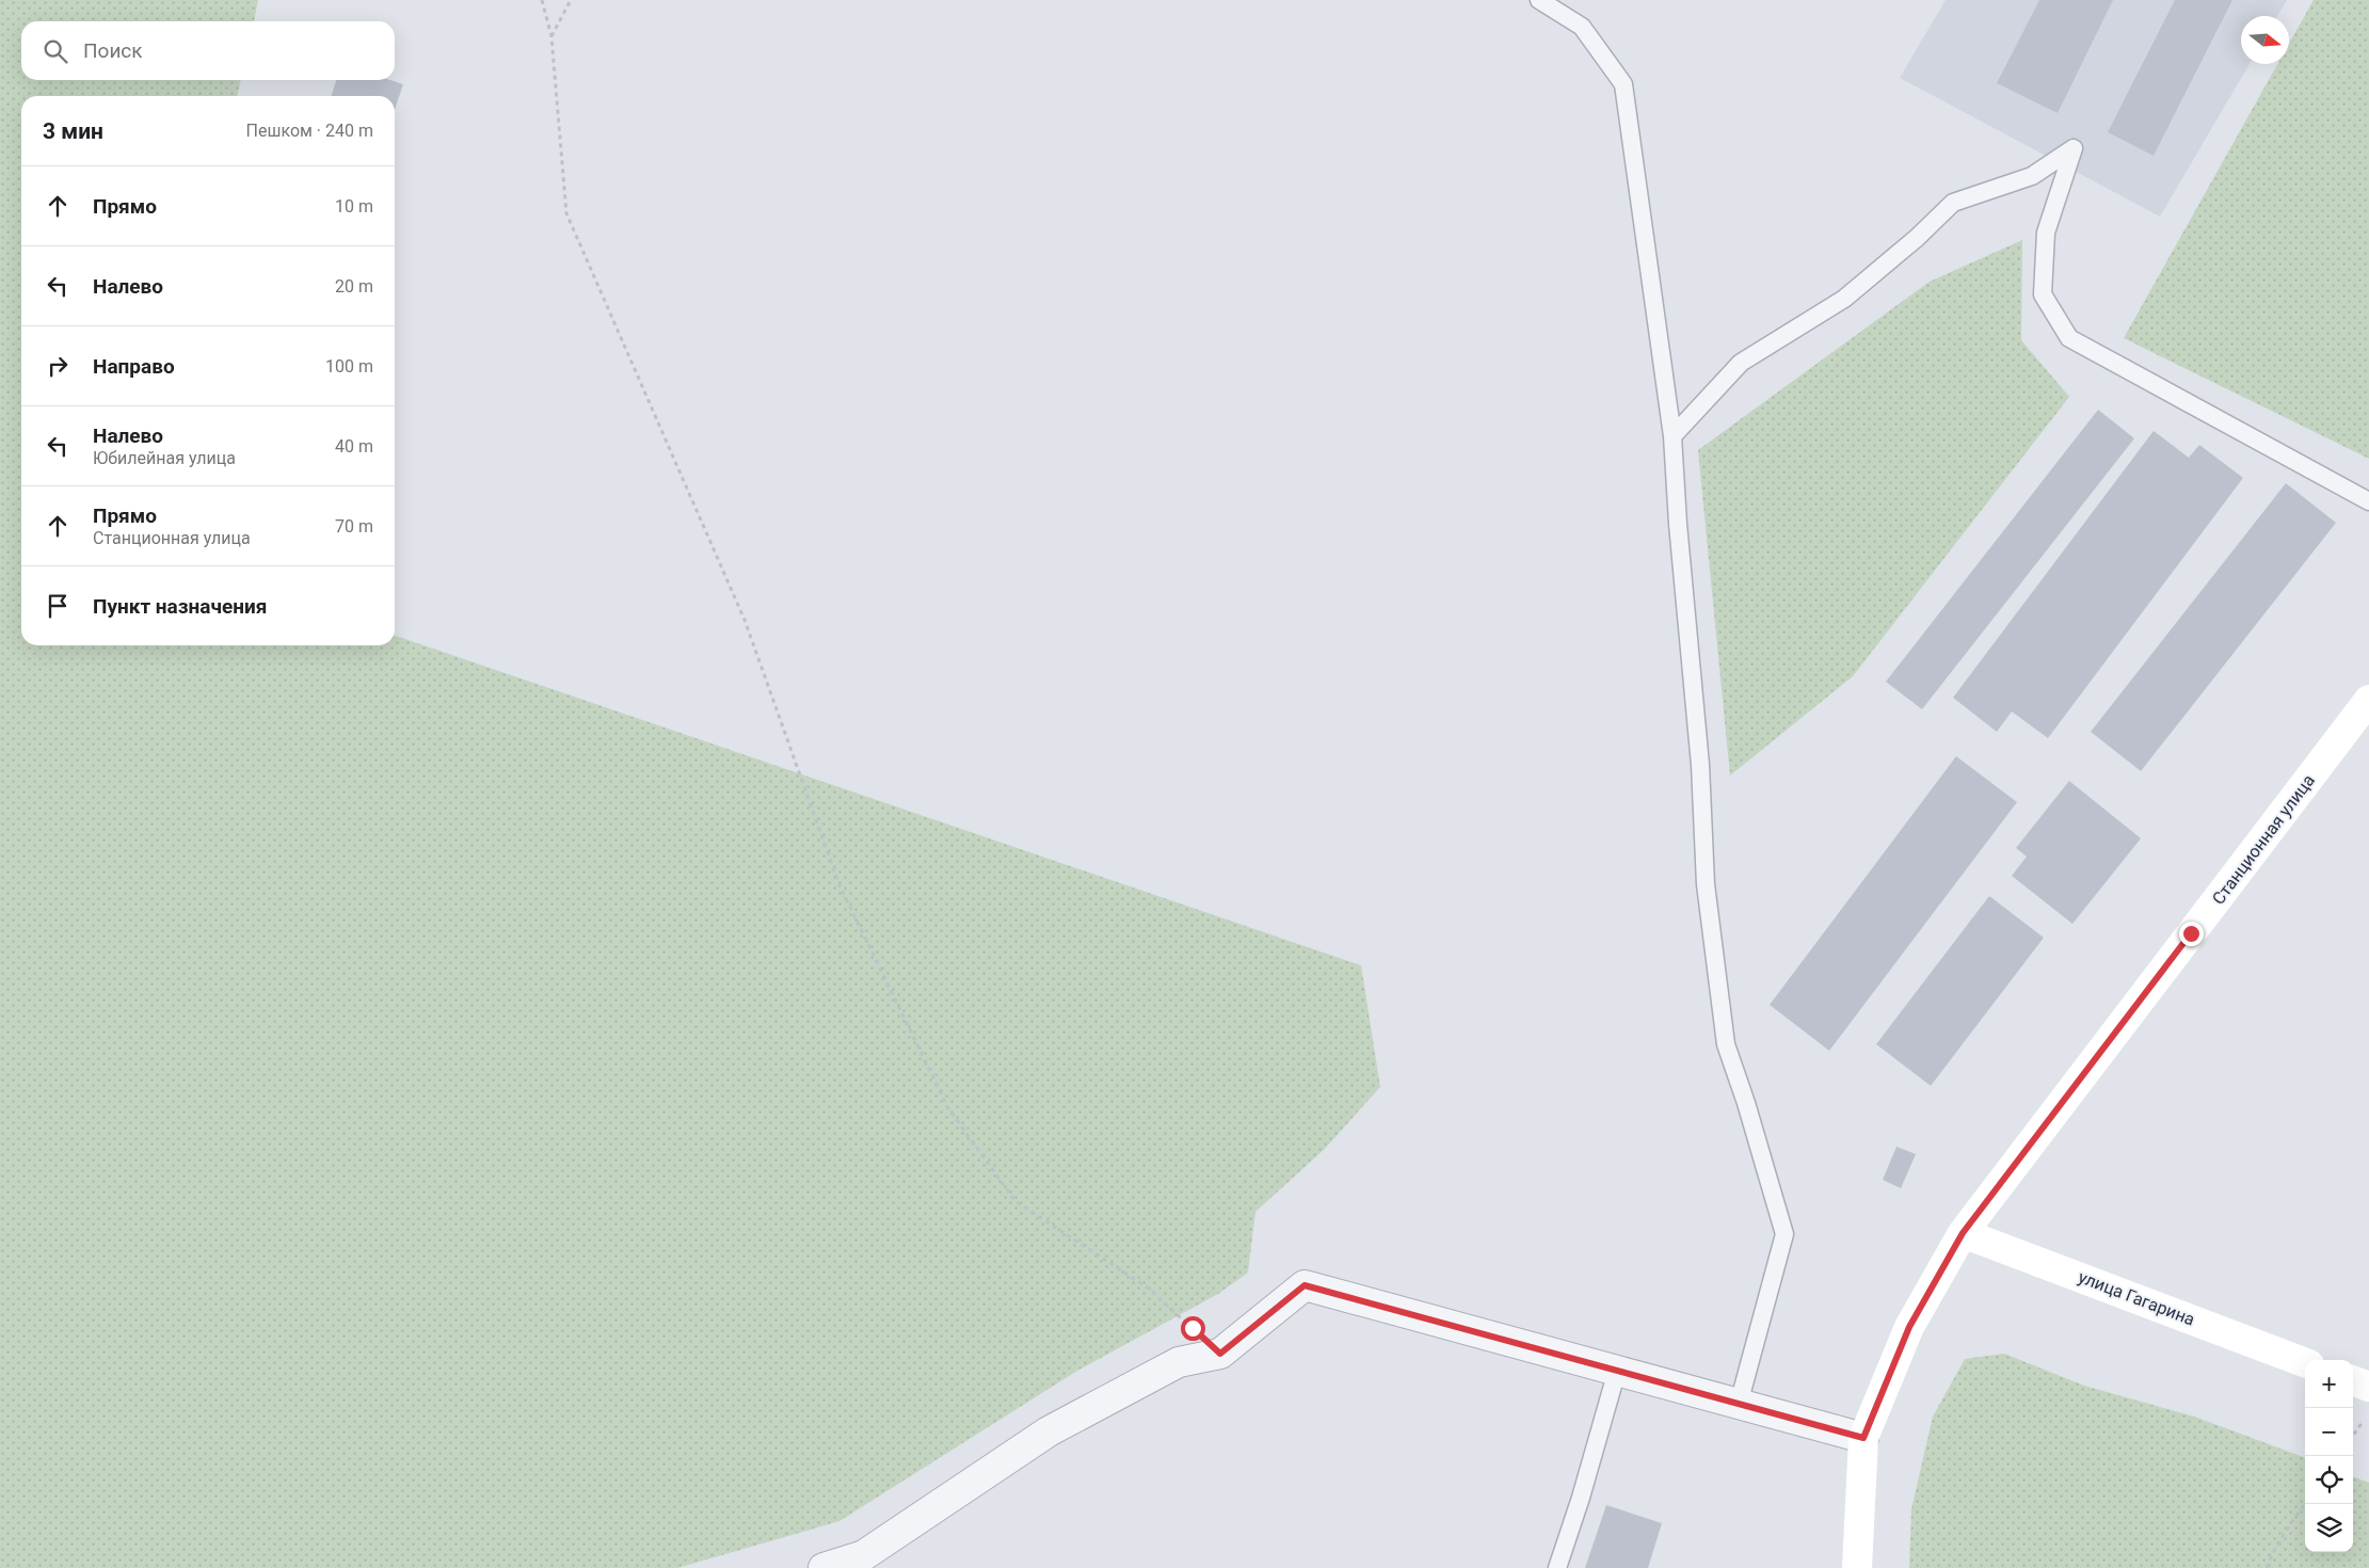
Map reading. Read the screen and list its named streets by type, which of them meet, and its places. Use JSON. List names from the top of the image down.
{
  "streets": {
    "main road": ["Станционная улица", "улица Гагарина"]
  },
  "crossings": [
    ["Станционная улица", "улица Гагарина"]
  ],
  "north": "right",
  "page": {
    "search": "Поиск",
    "heading": ["3 мин", "Пешком · 240 m"],
    "list": [
      ["Прямо", "10 m"],
      ["Налево", "20 m"],
      ["Направо", "100 m"],
      ["Налево", "Юбилейная улица", "40 m"],
      ["Прямо", "Станционная улица", "70 m"],
      "Пункт назначения"
    ],
    "map_buttons": ["+", "−"]
  }
}
